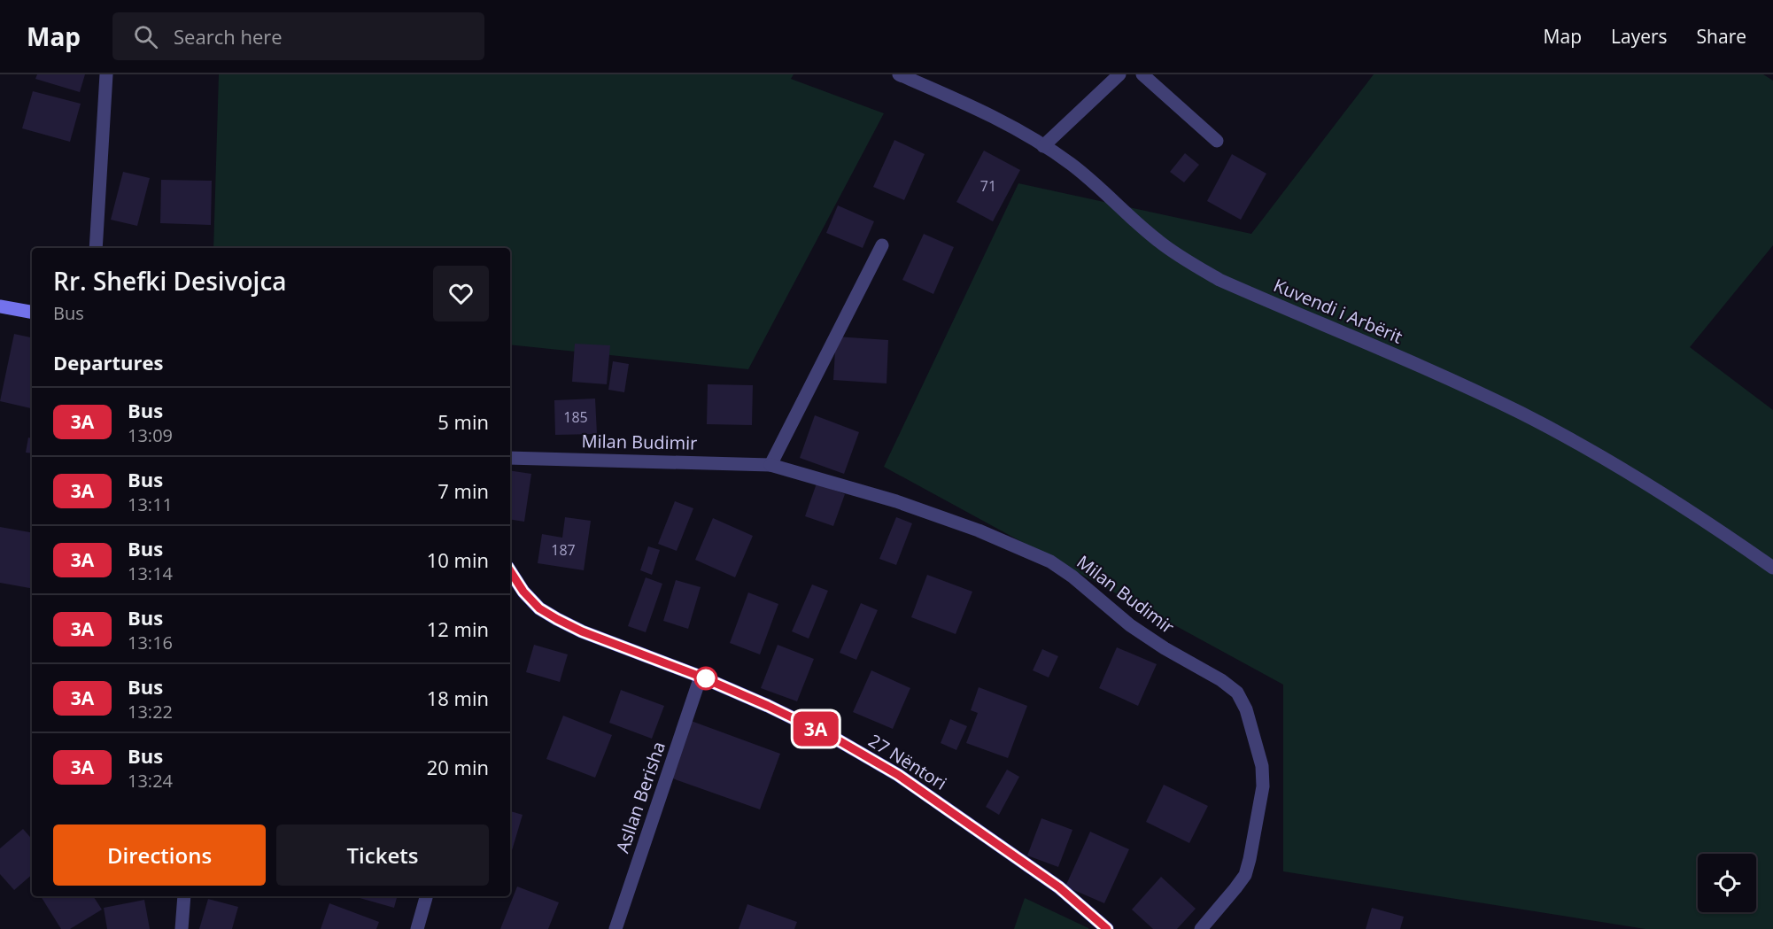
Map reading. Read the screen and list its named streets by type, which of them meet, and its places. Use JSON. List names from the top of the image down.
{
  "streets": {
    "street": [
      "Kuvendi i Arbërit",
      "Milan Budimir",
      "27 Nëntori",
      "Asllan Berisha"
    ]
  },
  "crossings": [
    ["27 Nëntori", "Asllan Berisha"]
  ],
  "lines": ["bus line 3A"],
  "house_numbers": ["71", "185", "187"],
  "page": {
    "header": "Map",
    "search": "Search here",
    "nav": ["Map", "Layers", "Share"],
    "on_map": "3A",
    "heading": [
      ["Rr. Shefki Desivojca", "Bus"],
      "Departures"
    ],
    "list": [
      {
        "mark": "3A",
        "name": "Bus",
        "note": "13:09",
        "value": "5 min"
      },
      {
        "mark": "3A",
        "name": "Bus",
        "note": "13:11",
        "value": "7 min"
      },
      {
        "mark": "3A",
        "name": "Bus",
        "note": "13:14",
        "value": "10 min"
      },
      {
        "mark": "3A",
        "name": "Bus",
        "note": "13:16",
        "value": "12 min"
      },
      {
        "mark": "3A",
        "name": "Bus",
        "note": "13:22",
        "value": "18 min"
      },
      {
        "mark": "3A",
        "name": "Bus",
        "note": "13:24",
        "value": "20 min"
      }
    ],
    "buttons": ["Directions", "Tickets"]
  }
}
